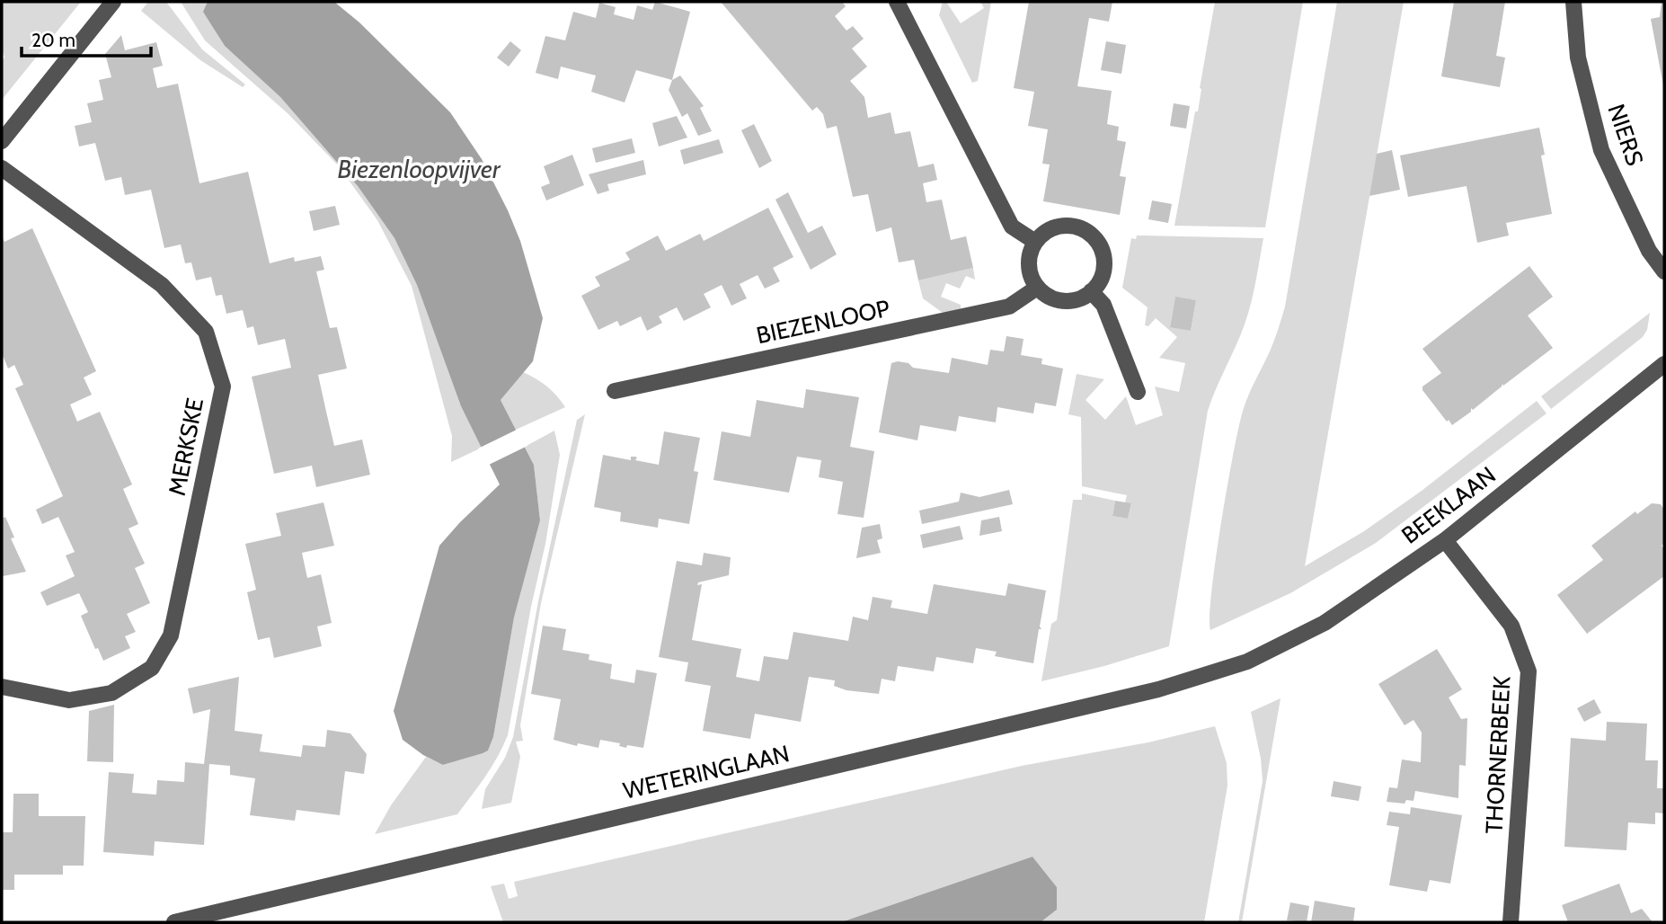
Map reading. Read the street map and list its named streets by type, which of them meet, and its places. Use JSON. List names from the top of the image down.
{
  "streets": {
    "street": [
      "NIERS",
      "BIEZENLOOP",
      "MERKSKE",
      "BEEKLAAN",
      "THORNERBEEK",
      "WETERINGLAAN"
    ]
  },
  "crossings": [
    ["BEEKLAAN", "THORNERBEEK"],
    ["BEEKLAAN", "WETERINGLAAN"]
  ],
  "water": ["Biezenloopvijver"],
  "scale_bar": "20 m"
}
